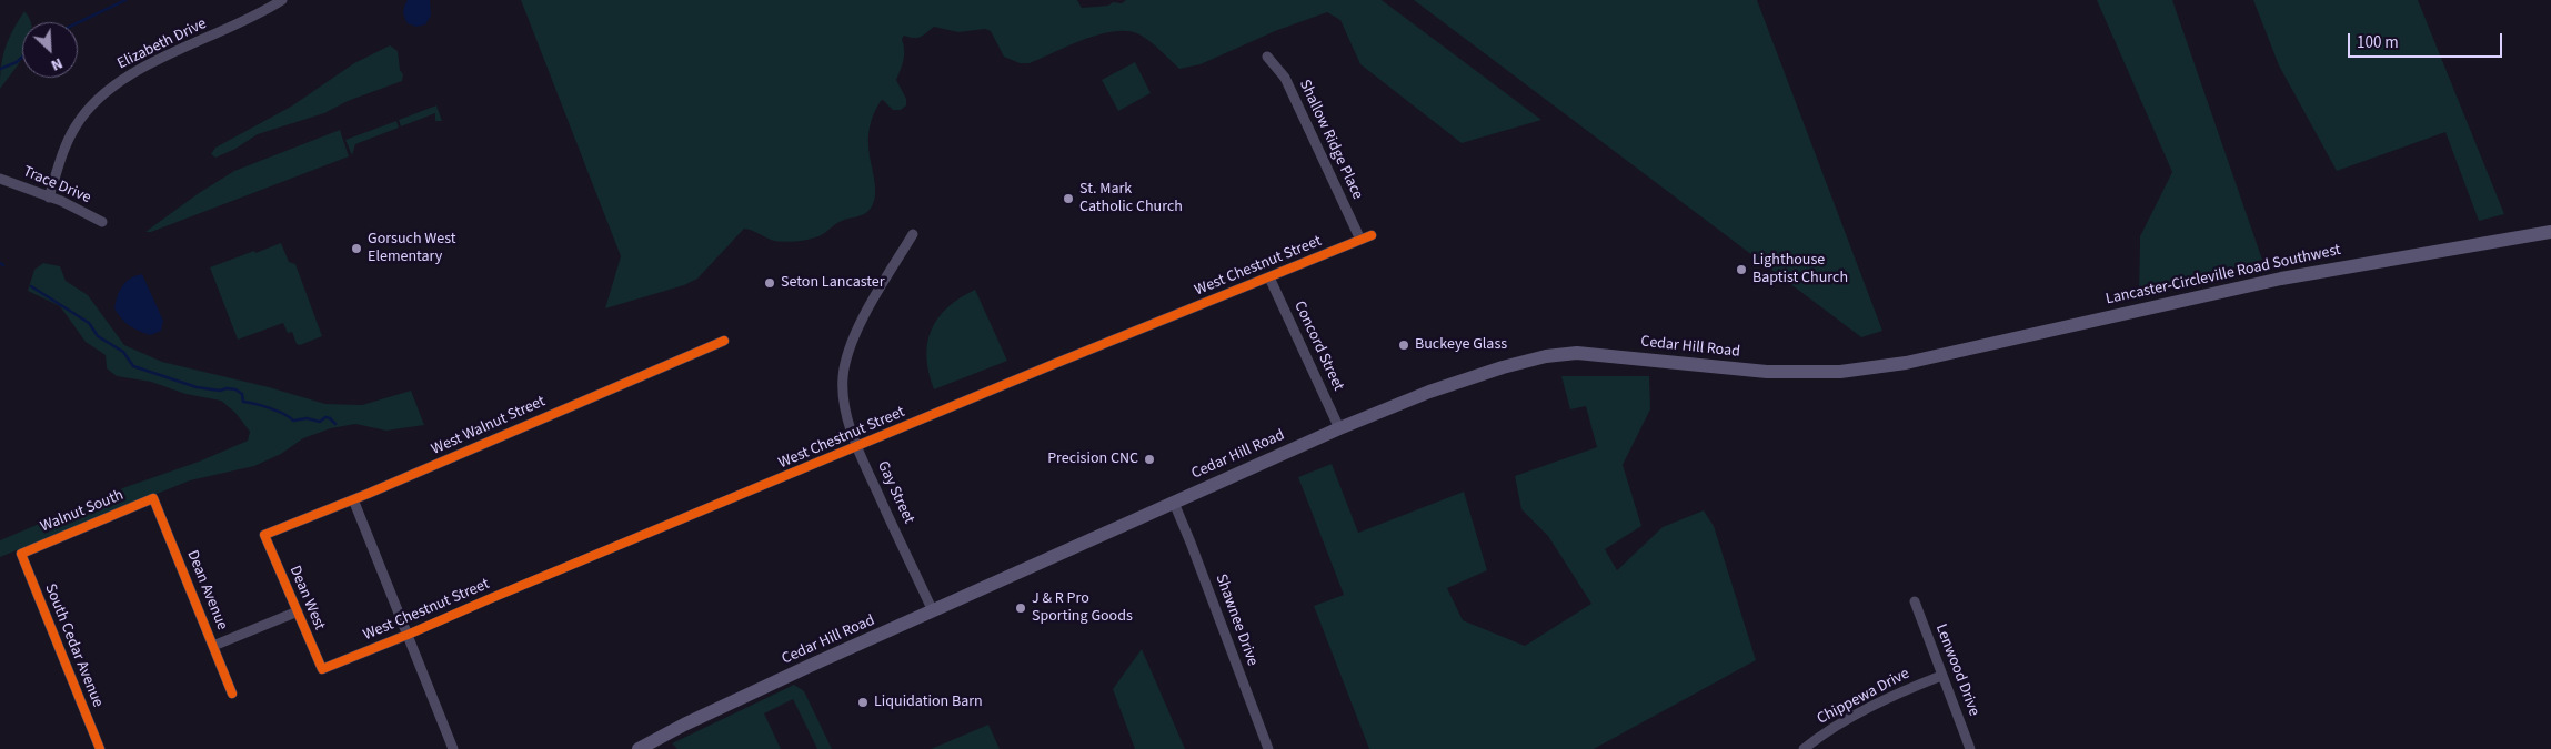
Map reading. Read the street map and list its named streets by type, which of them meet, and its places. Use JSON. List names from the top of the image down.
{
  "streets": {
    "main road": ["Lancaster-Circleville Road Southwest", "Cedar Hill Road"],
    "street": [
      "Elizabeth Drive",
      "Shallow Ridge Place",
      "Trace Drive",
      "West Chestnut Street",
      "Concord Street",
      "West Walnut Street",
      "Gay Street",
      "Walnut South",
      "Dean Avenue",
      "Dean West",
      "Shawnee Drive",
      "South Cedar Avenue",
      "Lenwood Drive",
      "Chippewa Drive"
    ]
  },
  "crossings": [
    ["Elizabeth Drive", "Trace Drive"],
    ["Shallow Ridge Place", "West Chestnut Street"],
    ["West Chestnut Street", "Concord Street"],
    ["West Chestnut Street", "Gay Street"],
    ["West Chestnut Street", "Dean West"],
    ["Lancaster-Circleville Road Southwest", "Cedar Hill Road"],
    ["Concord Street", "Cedar Hill Road"],
    ["Cedar Hill Road", "Gay Street"],
    ["Cedar Hill Road", "Shawnee Drive"],
    ["West Walnut Street", "Dean West"],
    ["Walnut South", "Dean Avenue"],
    ["Walnut South", "South Cedar Avenue"],
    ["Lenwood Drive", "Chippewa Drive"]
  ],
  "places": [
    "St. Mark Catholic Church",
    "Gorsuch West Elementary",
    "Lighthouse Baptist Church",
    "Seton Lancaster",
    "Buckeye Glass",
    "Precision CNC",
    "J & R Pro Sporting Goods",
    "Liquidation Barn"
  ],
  "scale_bar": "100 m",
  "north": "bottom right"
}
